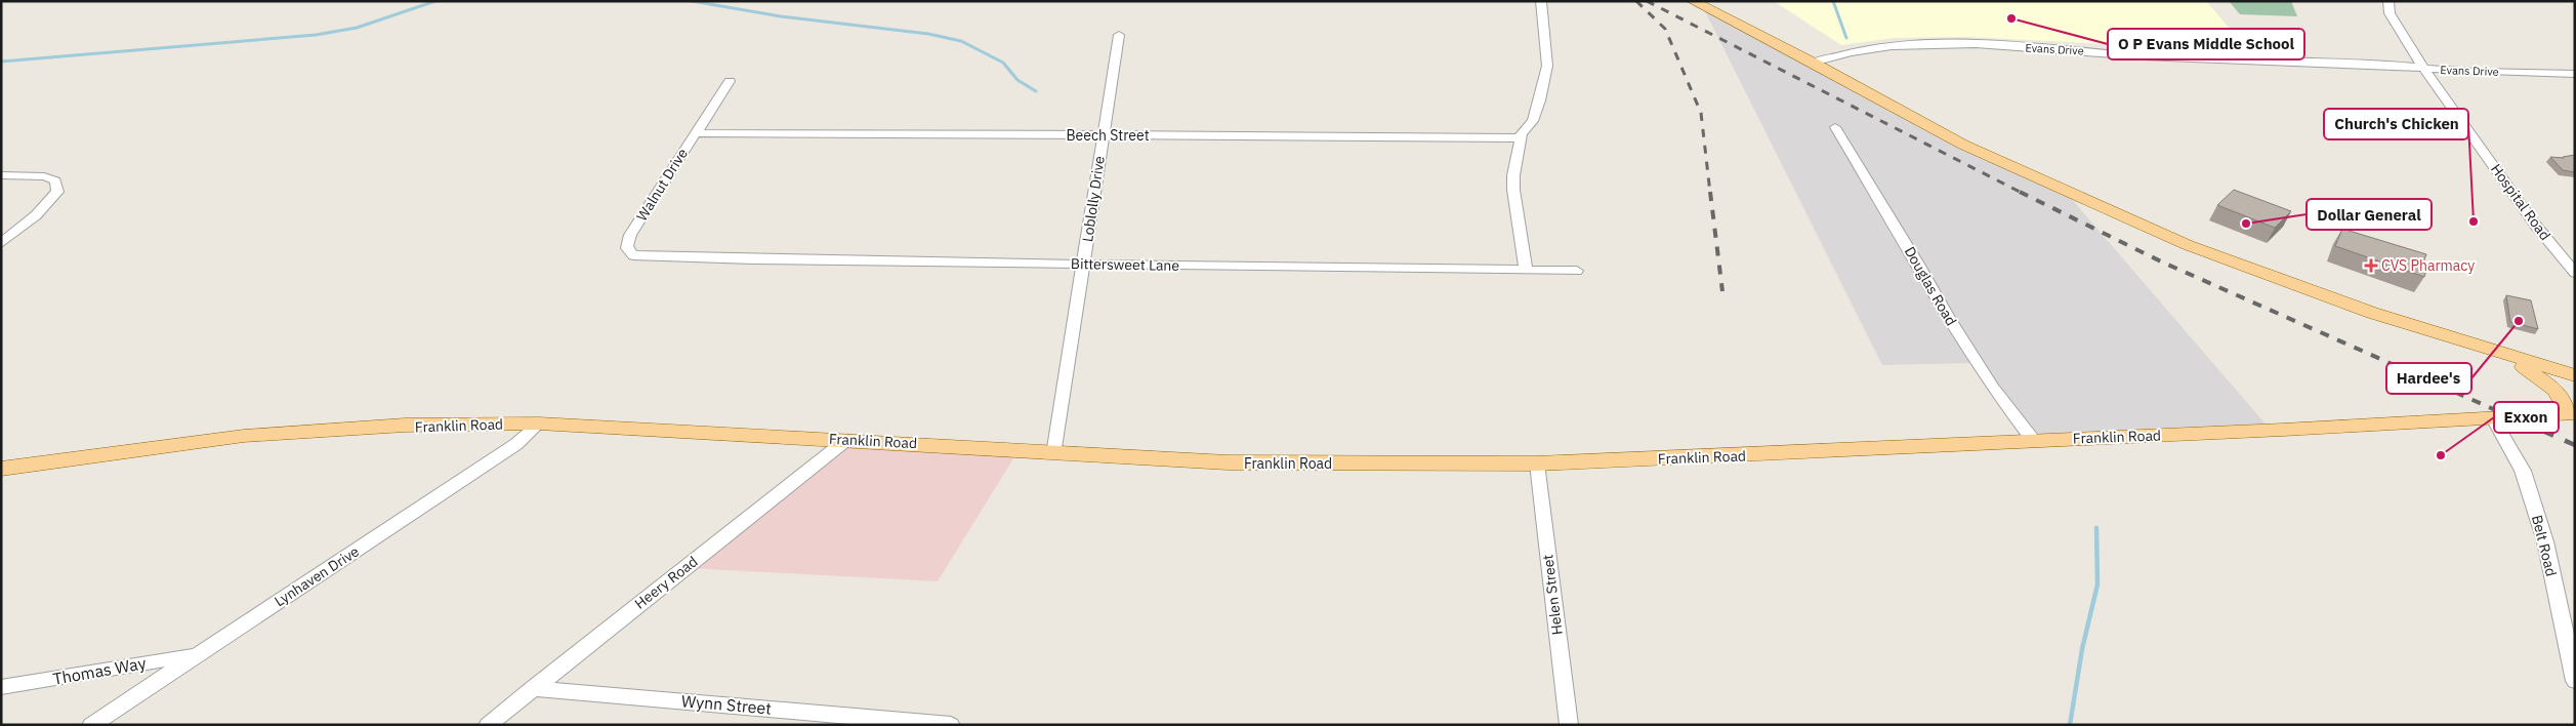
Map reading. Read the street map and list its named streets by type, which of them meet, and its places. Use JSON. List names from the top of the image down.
{
  "streets": {
    "main road": ["Franklin Road"],
    "street": [
      "Evans Drive",
      "Beech Street",
      "Walnut Drive",
      "Loblolly Drive",
      "Hospital Road",
      "Bittersweet Lane",
      "Douglas Road",
      "Belt Road",
      "Lynhaven Drive",
      "Heery Road",
      "Helen Street",
      "Thomas Way",
      "Wynn Street"
    ]
  },
  "crossings": [
    ["Evans Drive", "Hospital Road"],
    ["Beech Street", "Walnut Drive"],
    ["Beech Street", "Loblolly Drive"],
    ["Walnut Drive", "Bittersweet Lane"],
    ["Loblolly Drive", "Bittersweet Lane"],
    ["Loblolly Drive", "Franklin Road"],
    ["Douglas Road", "Franklin Road"],
    ["Franklin Road", "Belt Road"],
    ["Franklin Road", "Lynhaven Drive"],
    ["Franklin Road", "Heery Road"],
    ["Franklin Road", "Helen Street"],
    ["Lynhaven Drive", "Thomas Way"],
    ["Heery Road", "Wynn Street"]
  ],
  "places": {
    "other": [
      "O P Evans Middle School",
      "Church's Chicken",
      "Dollar General",
      "Hardee's",
      "Exxon"
    ],
    "health": ["CVS Pharmacy"]
  }
}
